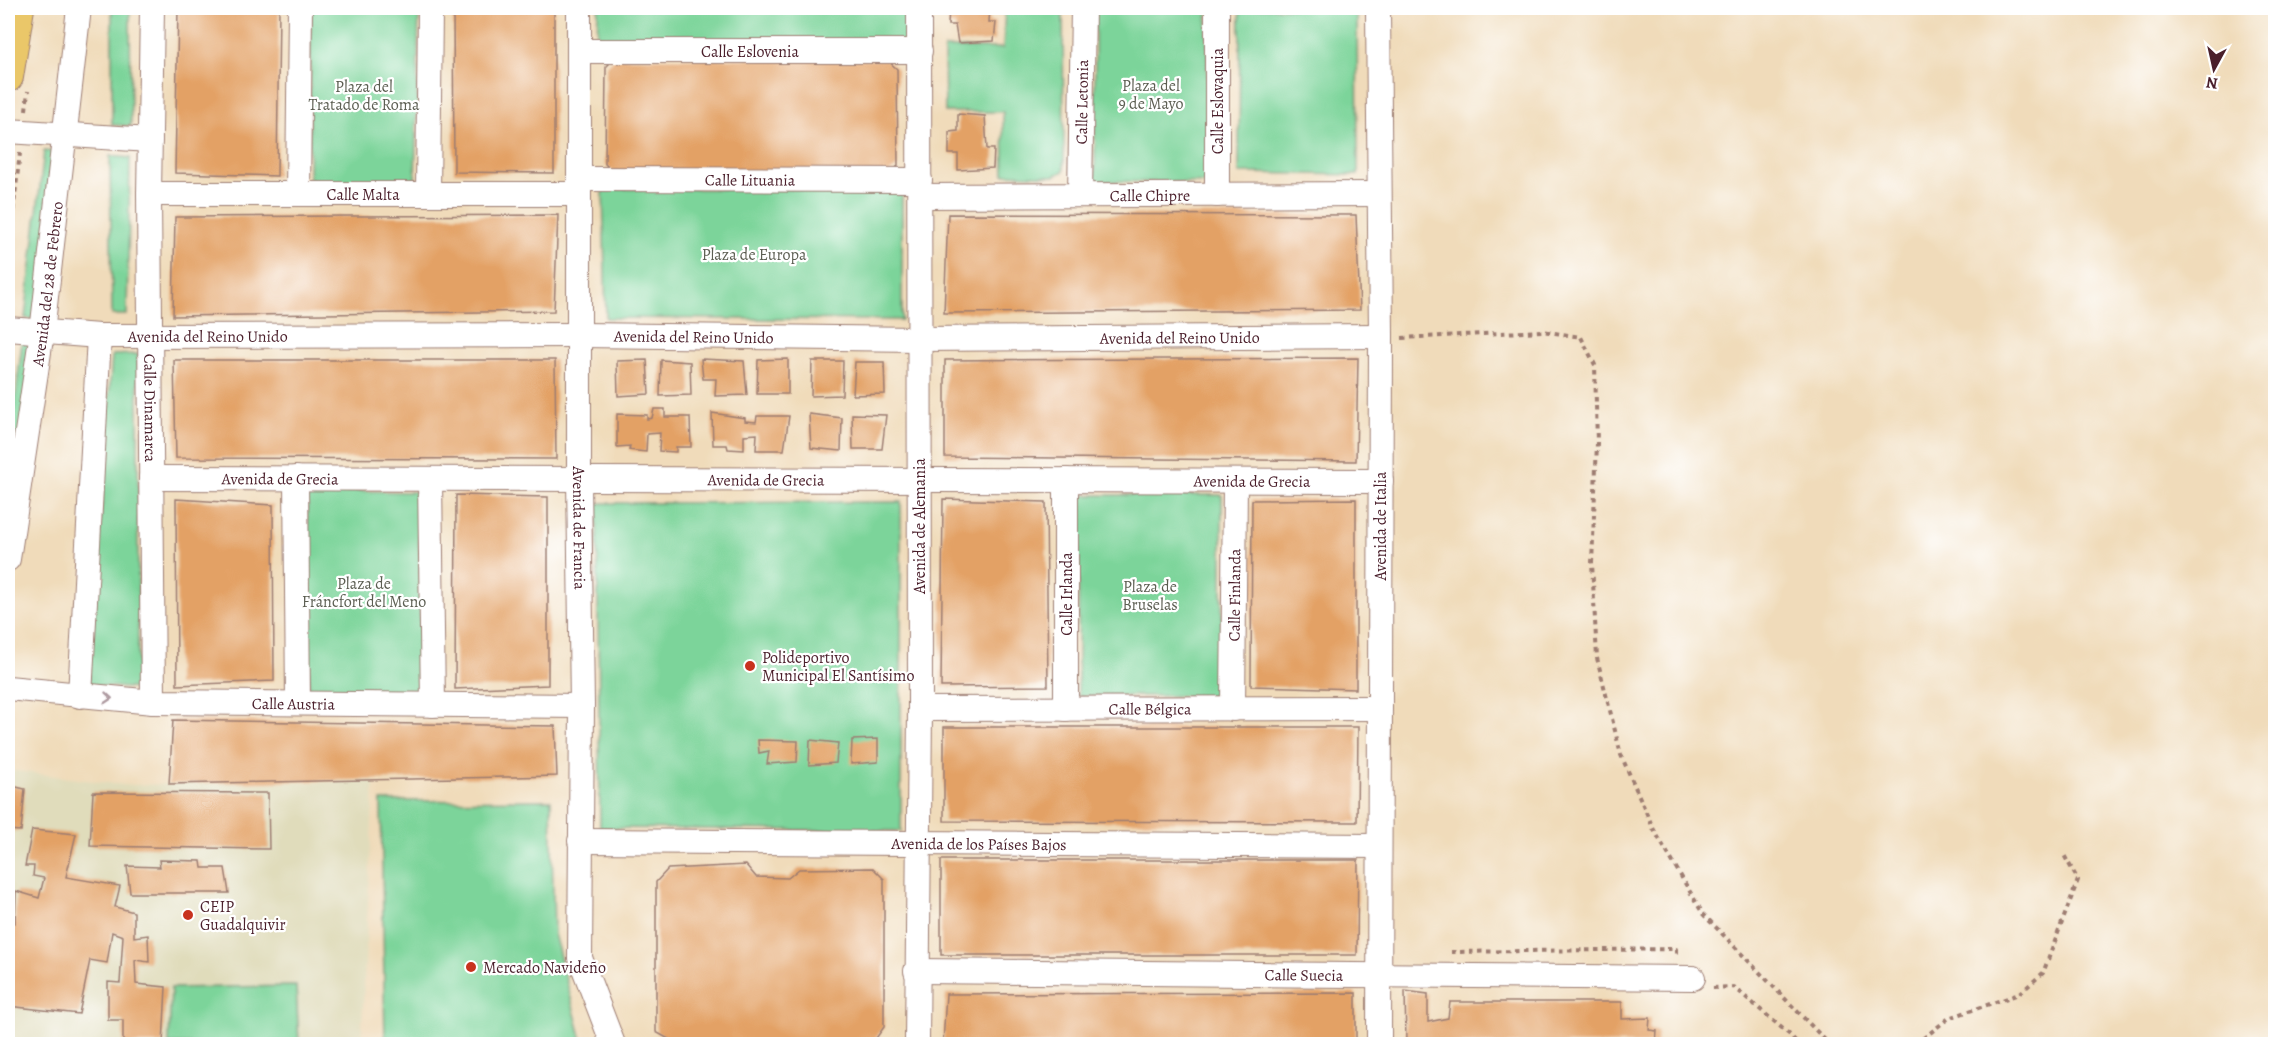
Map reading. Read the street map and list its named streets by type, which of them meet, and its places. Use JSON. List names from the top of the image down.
{
  "streets": {
    "street": [
      "Calle Eslovenia",
      "Calle Letonia",
      "Calle Eslovaquia",
      "Calle Lituania",
      "Calle Malta",
      "Calle Chipre",
      "Avenida del 28 de Febrero",
      "Avenida del Reino Unido",
      "Calle Dinamarca",
      "Avenida de Grecia",
      "Avenida de Alemania",
      "Avenida de Italia",
      "Avenida de Francia",
      "Calle Irlanda",
      "Calle Finlanda",
      "Calle Austria",
      "Calle Bélgica",
      "Avenida de los Países Bajos",
      "Calle Suecia"
    ]
  },
  "crossings": [
    ["Calle Eslovenia", "Avenida de Alemania"],
    ["Calle Eslovenia", "Avenida de Francia"],
    ["Calle Letonia", "Calle Chipre"],
    ["Calle Eslovaquia", "Calle Chipre"],
    ["Calle Lituania", "Calle Malta"],
    ["Calle Lituania", "Calle Chipre"],
    ["Calle Lituania", "Avenida de Alemania"],
    ["Calle Lituania", "Avenida de Francia"],
    ["Calle Malta", "Calle Dinamarca"],
    ["Calle Malta", "Avenida de Francia"],
    ["Calle Chipre", "Avenida de Alemania"],
    ["Calle Chipre", "Avenida de Italia"],
    ["Avenida del 28 de Febrero", "Avenida del Reino Unido"],
    ["Avenida del Reino Unido", "Calle Dinamarca"],
    ["Avenida del Reino Unido", "Avenida de Alemania"],
    ["Avenida del Reino Unido", "Avenida de Italia"],
    ["Avenida del Reino Unido", "Avenida de Francia"],
    ["Calle Dinamarca", "Avenida de Grecia"],
    ["Calle Dinamarca", "Calle Austria"],
    ["Avenida de Grecia", "Avenida de Alemania"],
    ["Avenida de Grecia", "Avenida de Italia"],
    ["Avenida de Grecia", "Avenida de Francia"],
    ["Avenida de Grecia", "Calle Irlanda"],
    ["Avenida de Grecia", "Calle Finlanda"],
    ["Avenida de Alemania", "Calle Bélgica"],
    ["Avenida de Alemania", "Avenida de los Países Bajos"],
    ["Avenida de Alemania", "Calle Suecia"],
    ["Avenida de Italia", "Calle Bélgica"],
    ["Avenida de Italia", "Avenida de los Países Bajos"],
    ["Avenida de Italia", "Calle Suecia"],
    ["Avenida de Francia", "Calle Austria"],
    ["Avenida de Francia", "Avenida de los Países Bajos"],
    ["Calle Irlanda", "Calle Bélgica"],
    ["Calle Finlanda", "Calle Bélgica"]
  ],
  "parks": [
    "Plaza del 9 de Mayo",
    "Plaza del Tratado de Roma",
    "Plaza de Europa",
    "Plaza de Fráncfort del Meno",
    "Plaza de Bruselas"
  ],
  "places": ["Polideportivo Municipal El Santísimo", "CEIP Guadalquivir", "Mercado Navideño"],
  "north": "bottom"
}
